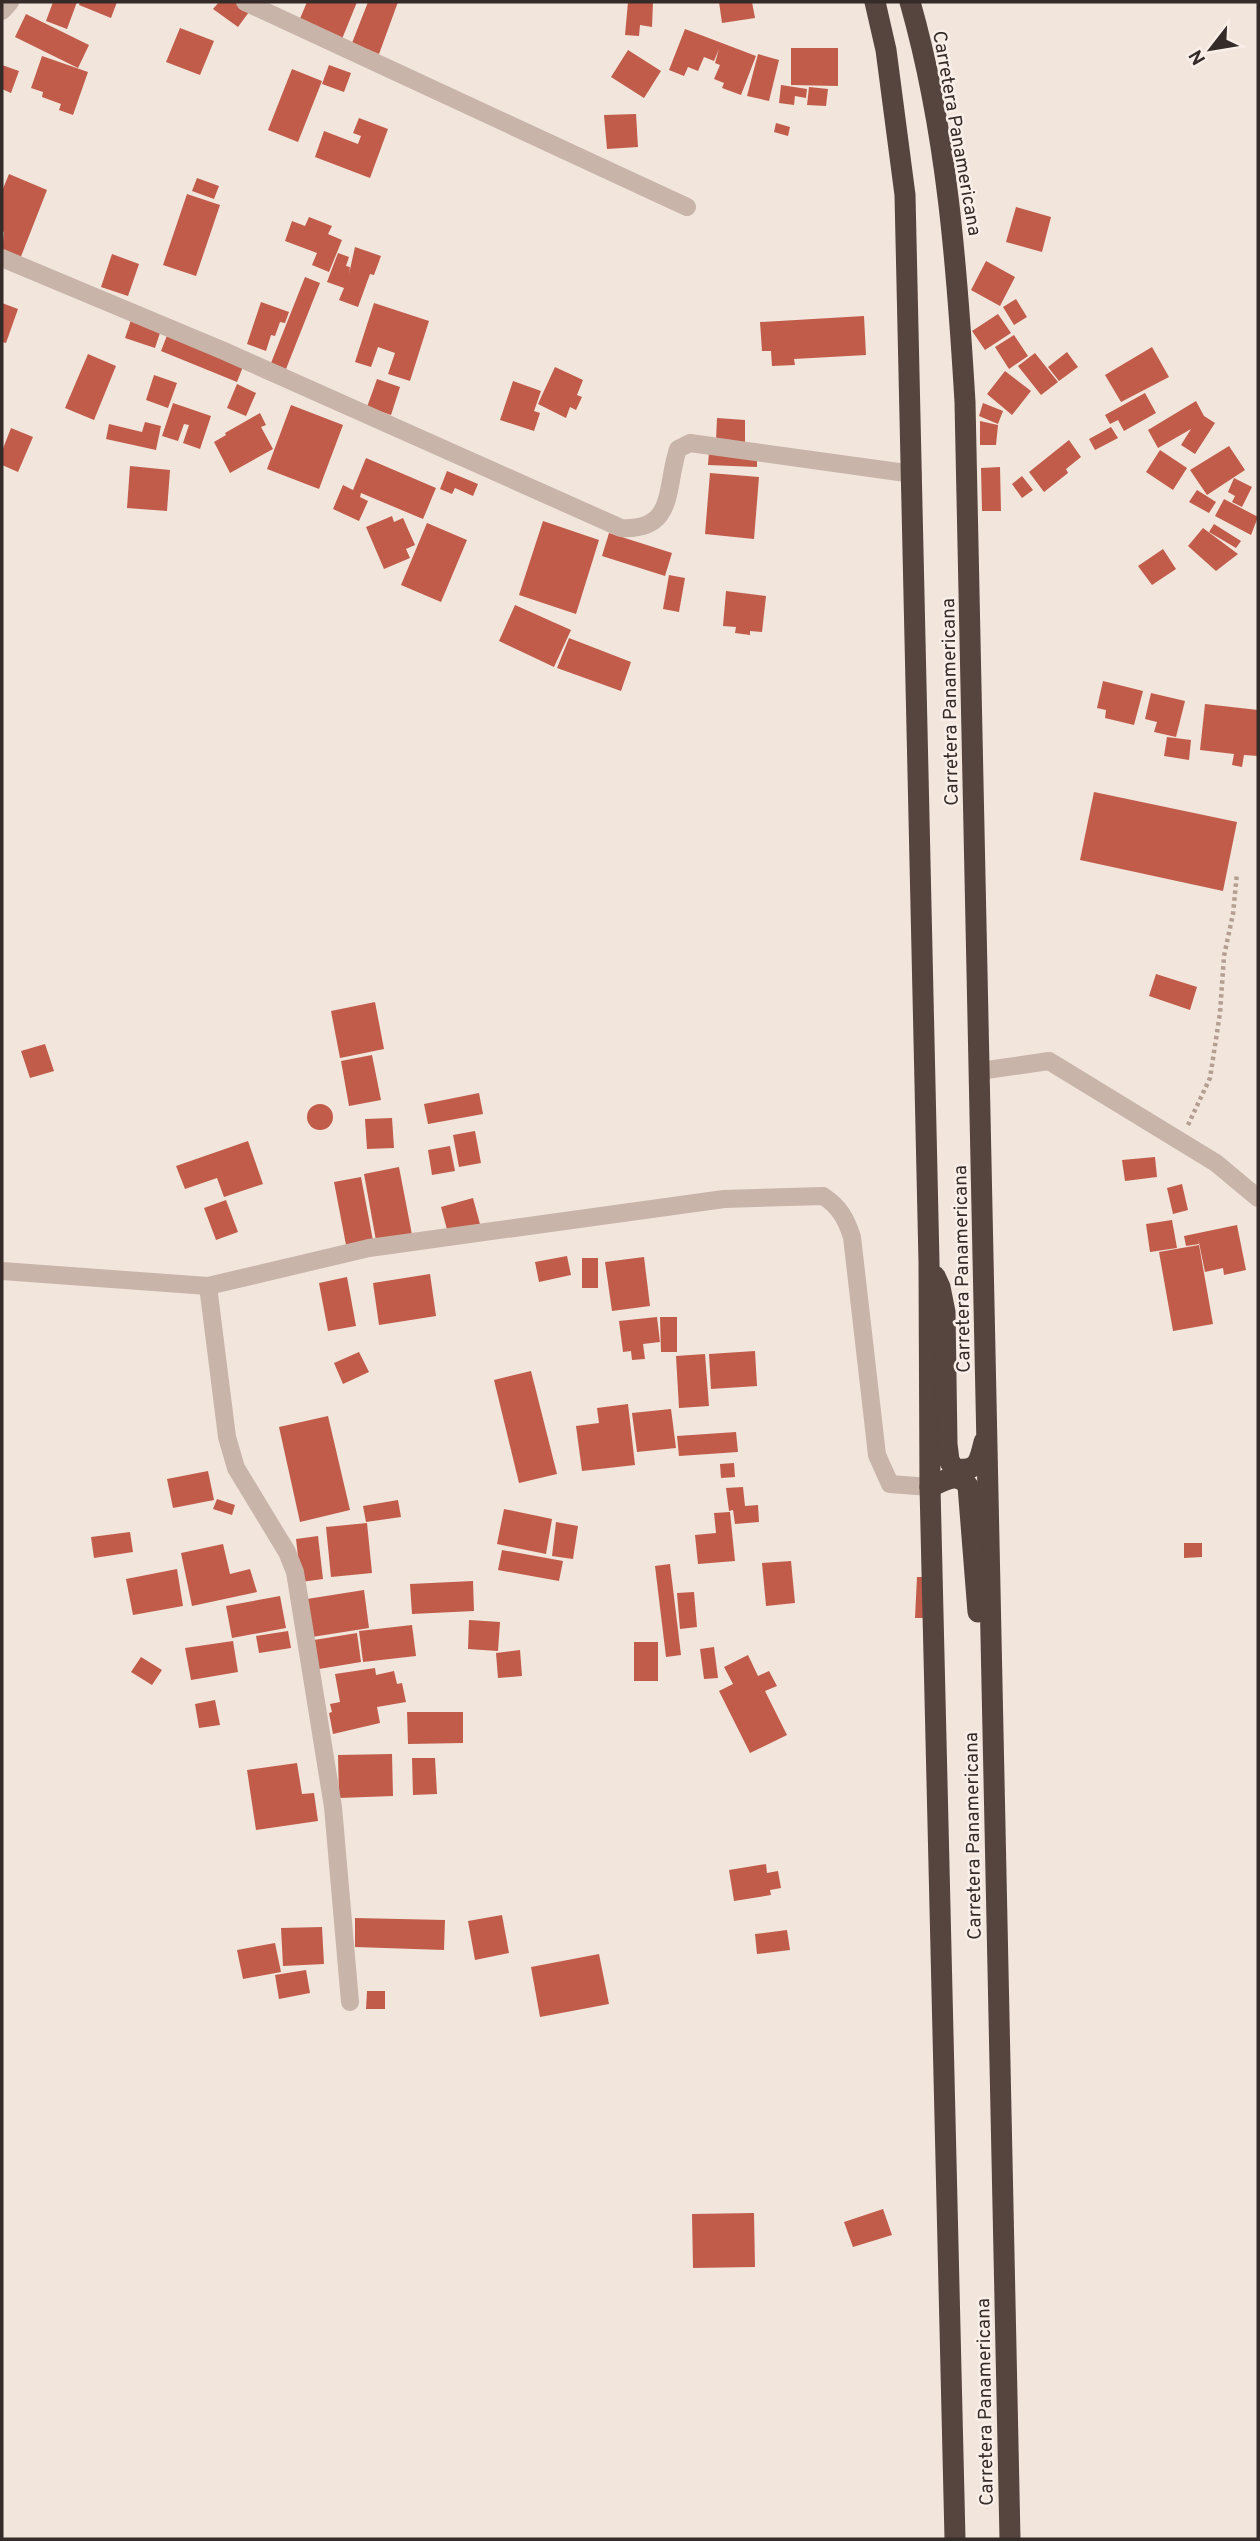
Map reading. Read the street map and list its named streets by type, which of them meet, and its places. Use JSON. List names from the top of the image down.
{
  "streets": {
    "highway": ["Carretera Panamericana"]
  },
  "north": "bottom left"
}
